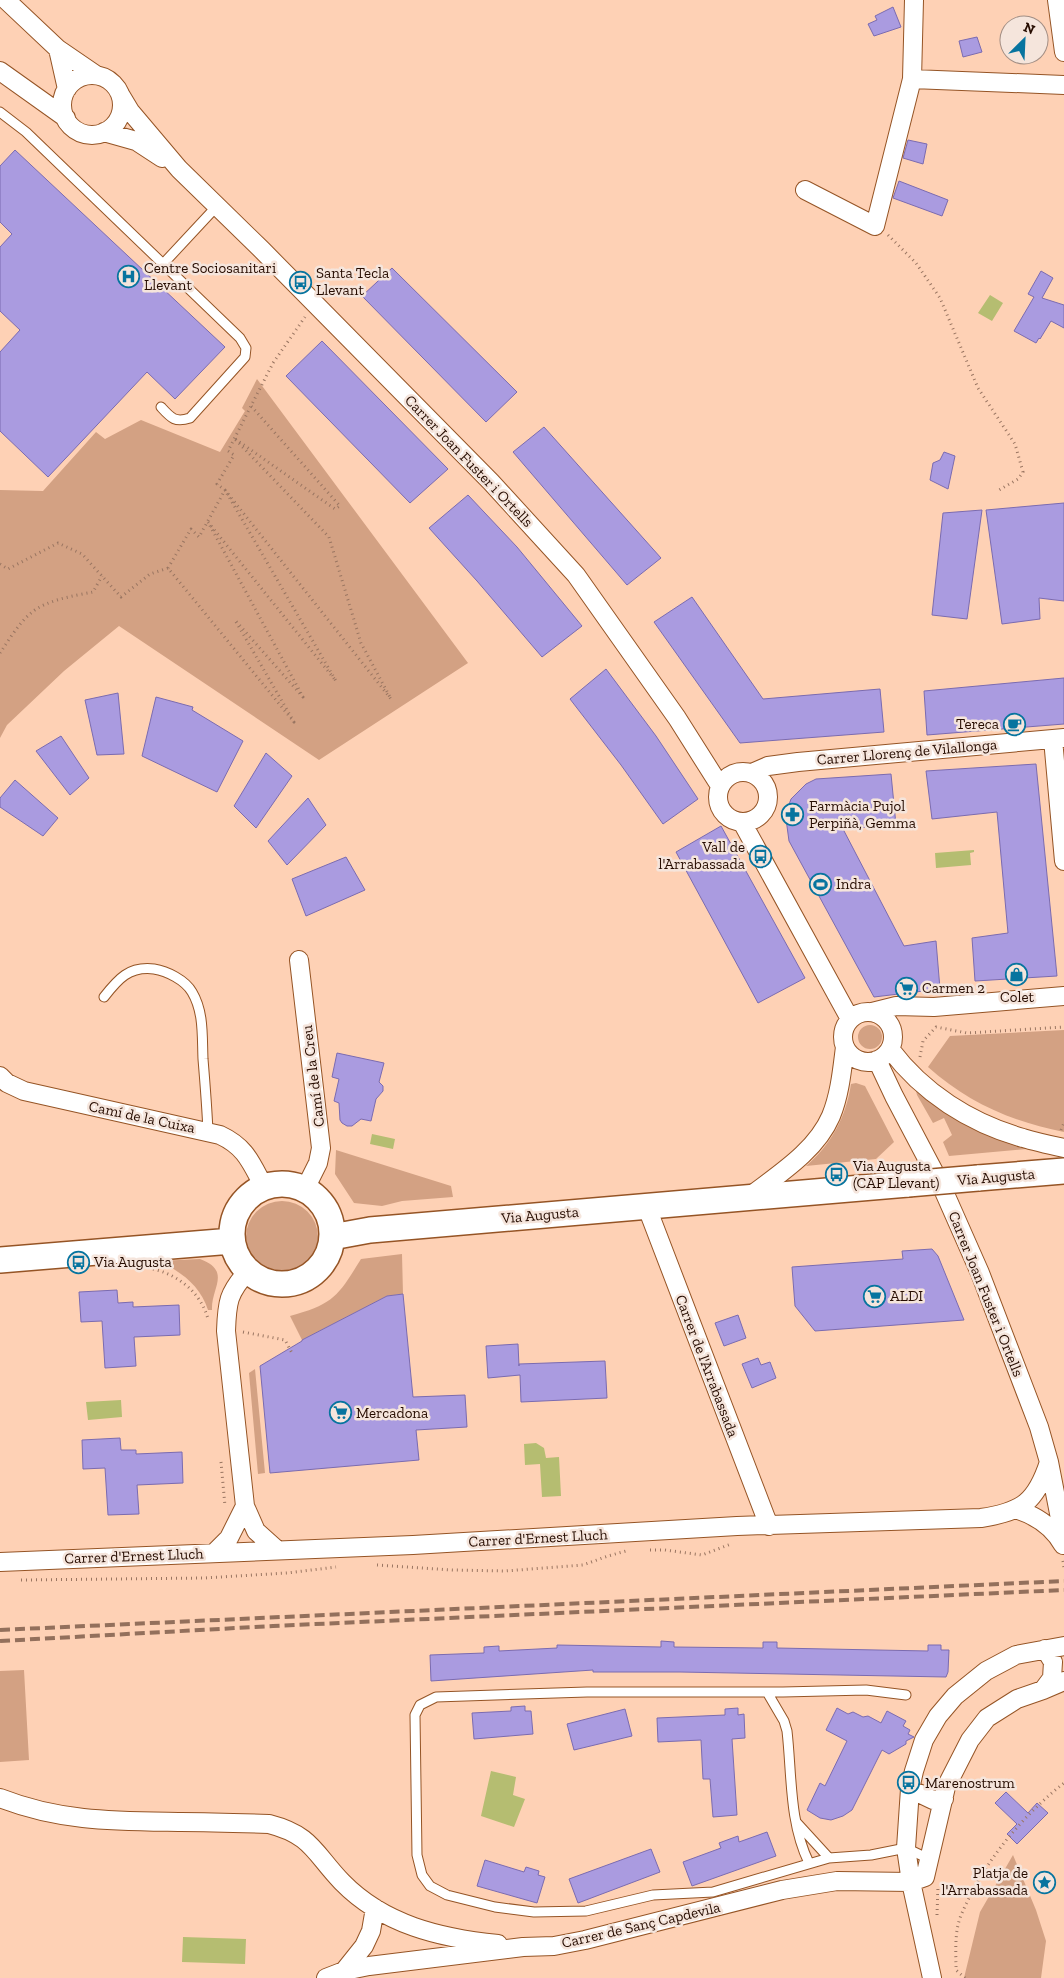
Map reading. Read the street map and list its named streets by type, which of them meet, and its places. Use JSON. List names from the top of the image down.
{
  "streets": {
    "main road": ["Via Augusta"],
    "street": [
      "Carrer Joan Fuster i Ortells",
      "Carrer Llorenç de Vilallonga",
      "Camí de la Creu",
      "Camí de la Cuixa",
      "Carrer de l'Arrabassada",
      "Carrer d'Ernest Lluch",
      "Carrer de Sanç Capdevila"
    ]
  },
  "crossings": [
    ["Carrer Joan Fuster i Ortells", "Carrer Llorenç de Vilallonga"],
    ["Carrer Joan Fuster i Ortells", "Carrer d'Ernest Lluch"],
    ["Camí de la Creu", "Camí de la Cuixa"],
    ["Camí de la Creu", "Via Augusta"],
    ["Camí de la Cuixa", "Via Augusta"],
    ["Via Augusta", "Carrer de l'Arrabassada"],
    ["Carrer de l'Arrabassada", "Carrer d'Ernest Lluch"]
  ],
  "places": {
    "hospital": ["Centre Sociosanitari Llevant"],
    "bus stop": [
      "Santa Tecla Llevant",
      "Vall de l'Arrabassada",
      "Via Augusta (CAP Llevant)",
      "Via Augusta",
      "Marenostrum"
    ],
    "cafe": ["Tereca"],
    "pharmacy": ["Farmàcia Pujol Perpiñà, Gemma"],
    "sports": ["Indra"],
    "shop": ["Colet"],
    "supermarket": ["Carmen 2", "ALDI", "Mercadona"],
    "place": ["Platja de l'Arrabassada"]
  },
  "north": "top right"
}
